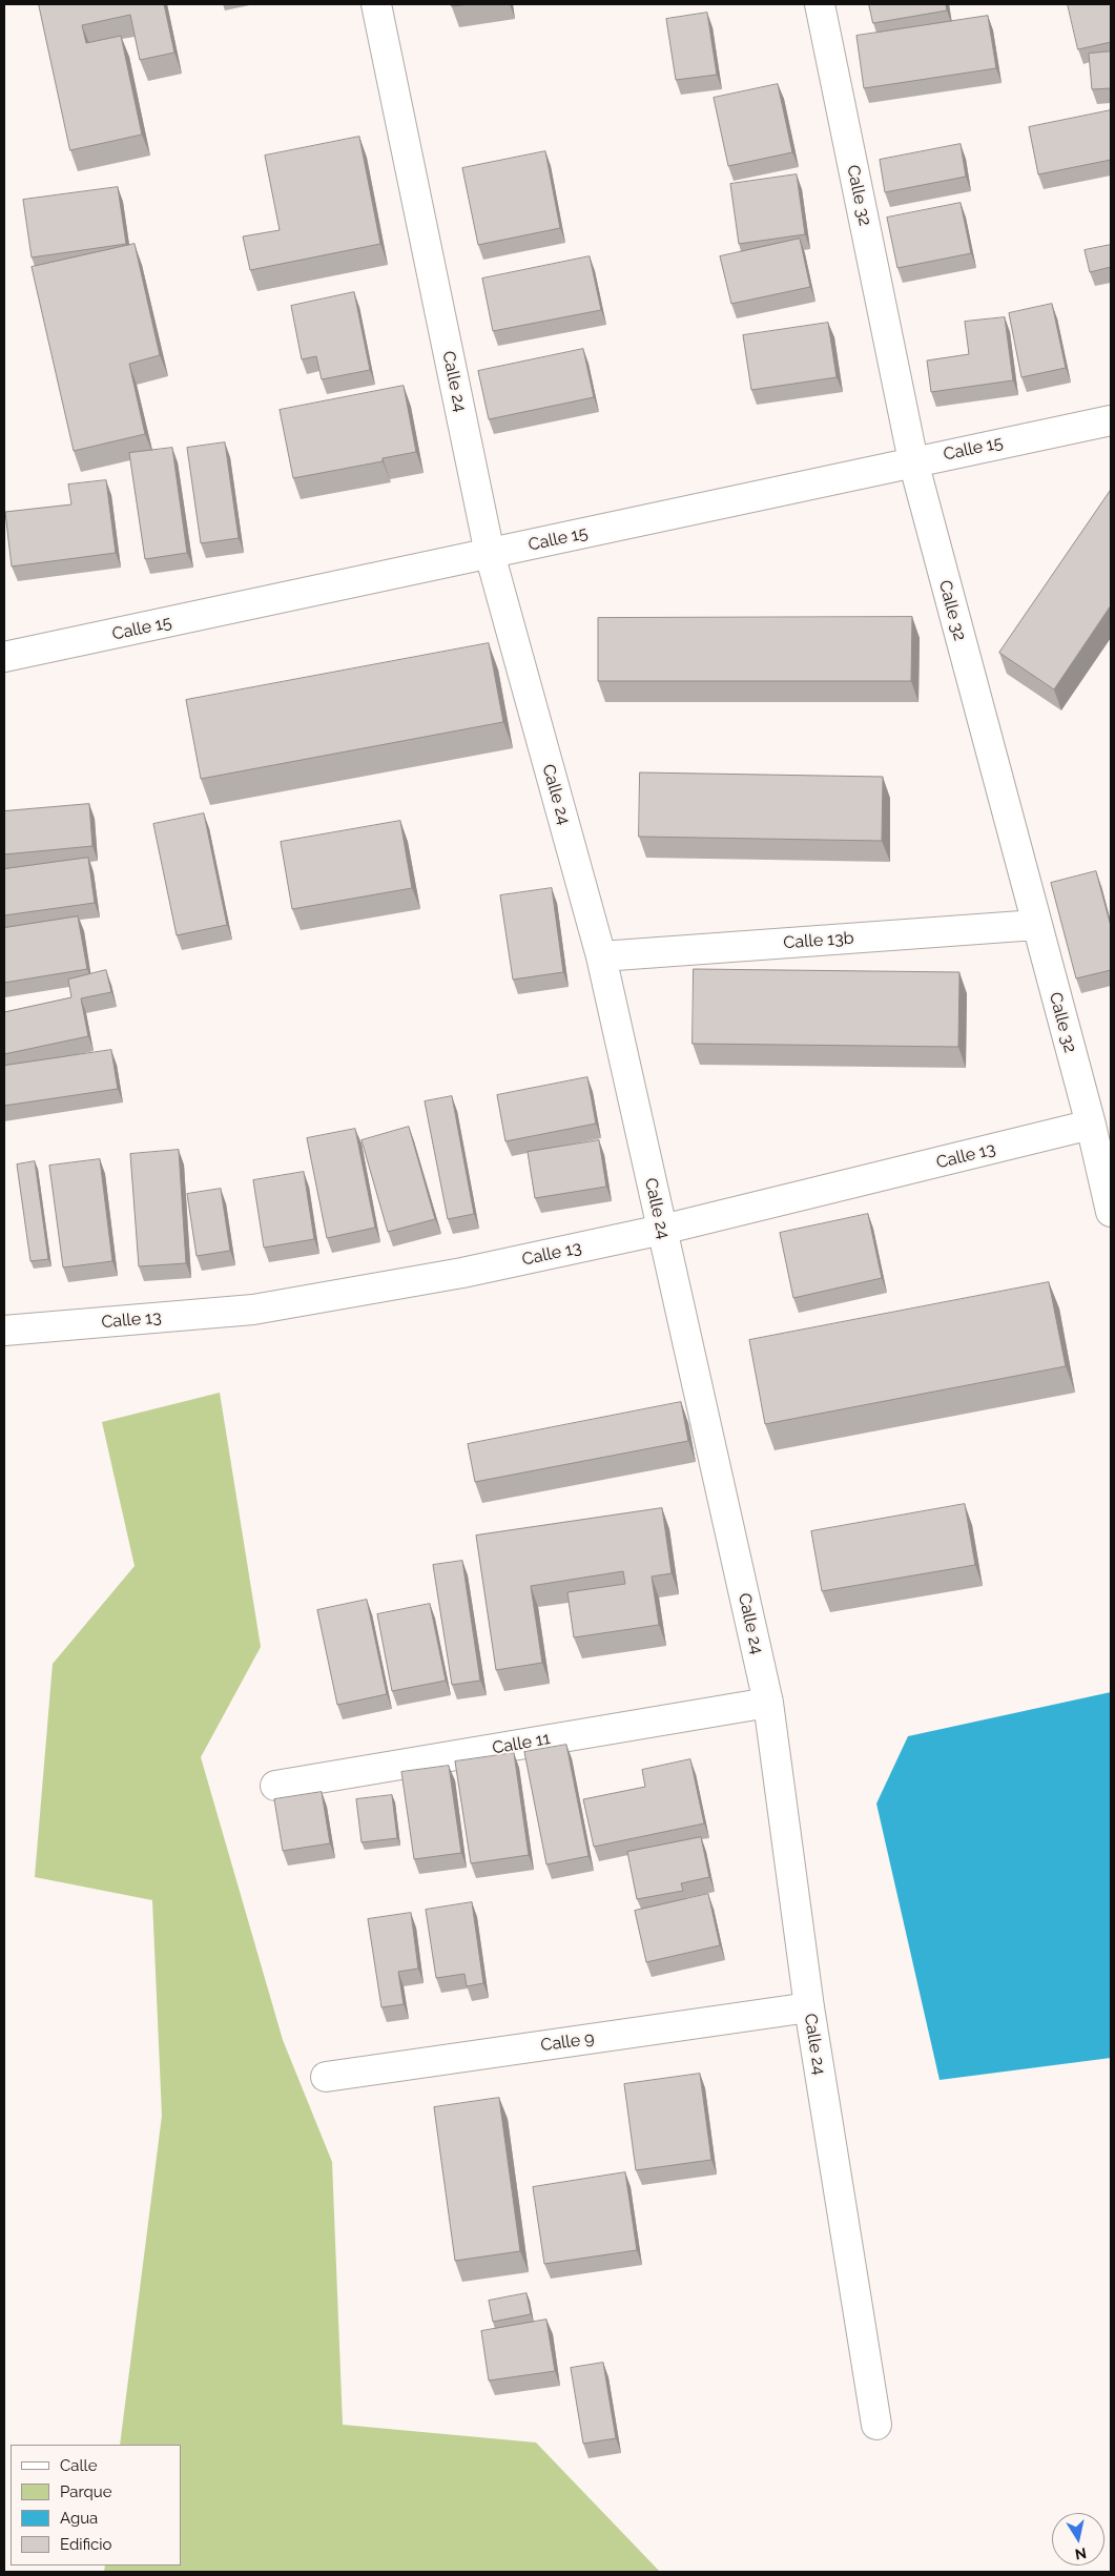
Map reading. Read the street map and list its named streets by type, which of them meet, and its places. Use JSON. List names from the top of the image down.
{
  "streets": {
    "street": [
      "Calle 32",
      "Calle 24",
      "Calle 15",
      "Calle 13b",
      "Calle 13",
      "Calle 11",
      "Calle 9"
    ]
  },
  "crossings": [
    ["Calle 32", "Calle 15"],
    ["Calle 32", "Calle 13b"],
    ["Calle 32", "Calle 13"],
    ["Calle 24", "Calle 15"],
    ["Calle 24", "Calle 13b"],
    ["Calle 24", "Calle 13"],
    ["Calle 24", "Calle 11"],
    ["Calle 24", "Calle 9"]
  ],
  "legend": [
    "Calle",
    "Parque",
    "Agua",
    "Edificio"
  ],
  "north": "bottom"
}
